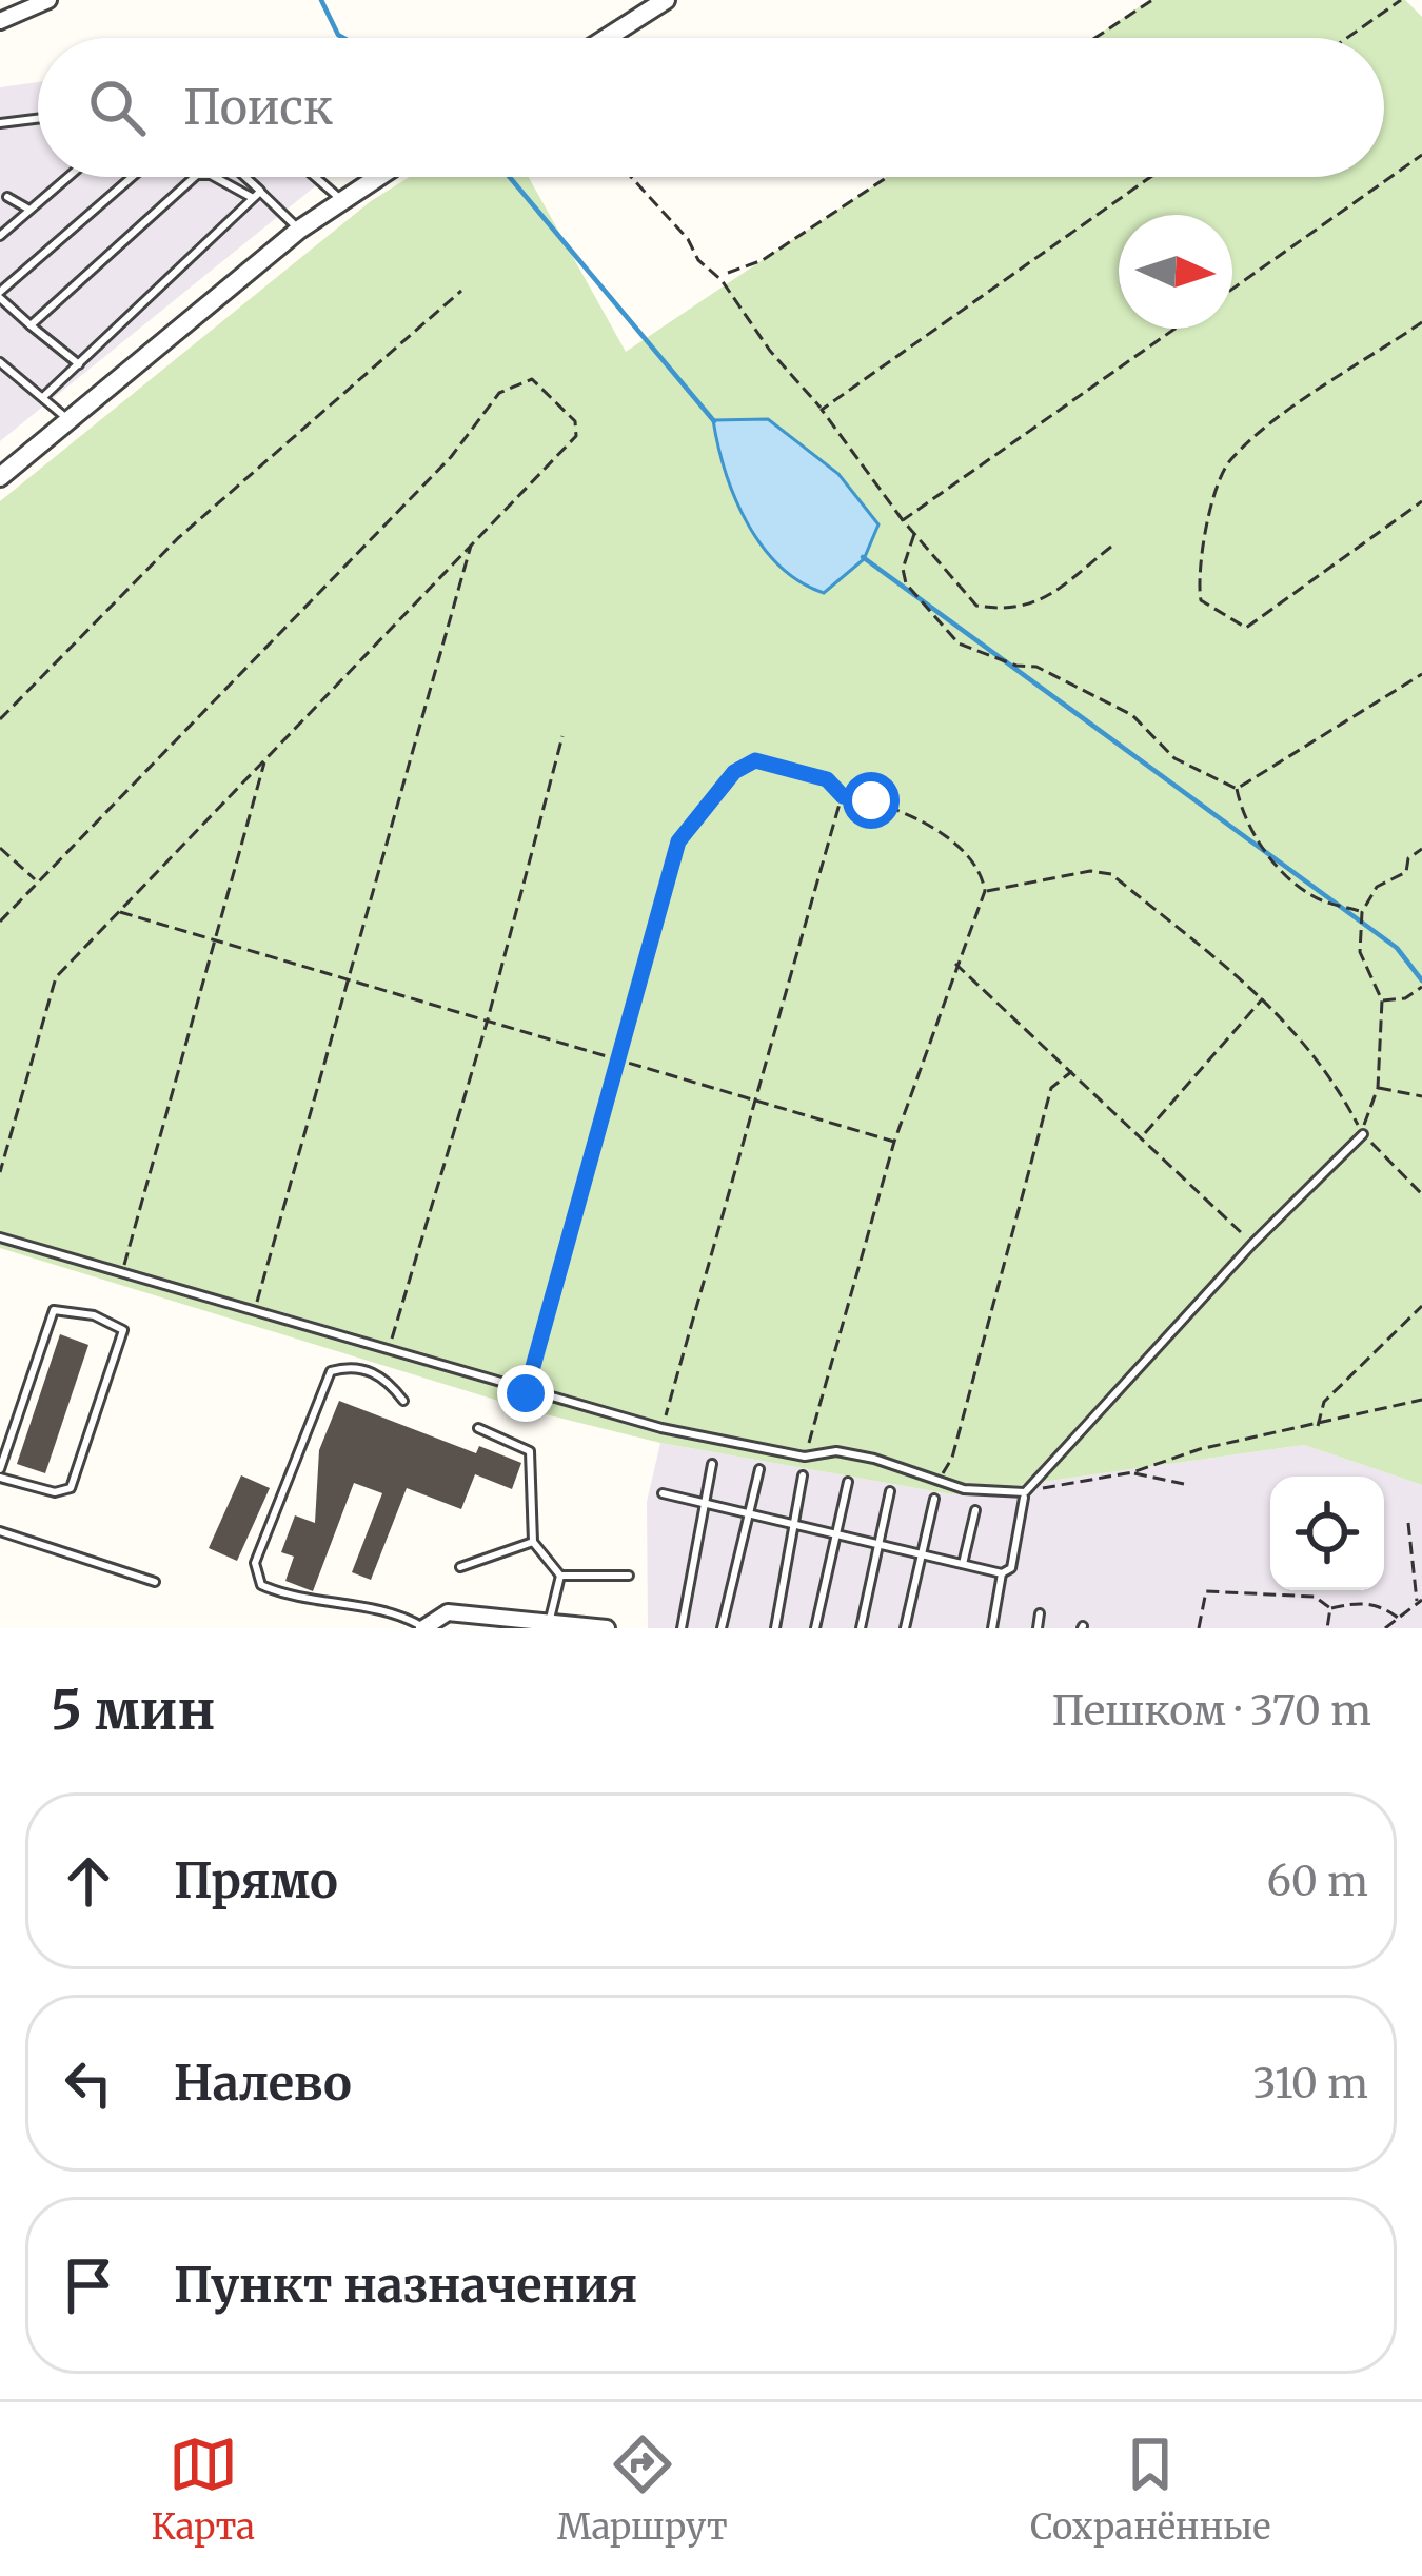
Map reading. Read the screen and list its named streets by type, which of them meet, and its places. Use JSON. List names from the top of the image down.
{
  "north": "right",
  "page": {
    "search": "Поиск",
    "heading": ["5 мин", "Пешком · 370 m"],
    "list": [
      ["Прямо", "60 m"],
      ["Налево", "310 m"],
      "Пункт назначения"
    ],
    "nav": ["Карта", "Маршрут", "Сохранённые"]
  }
}
